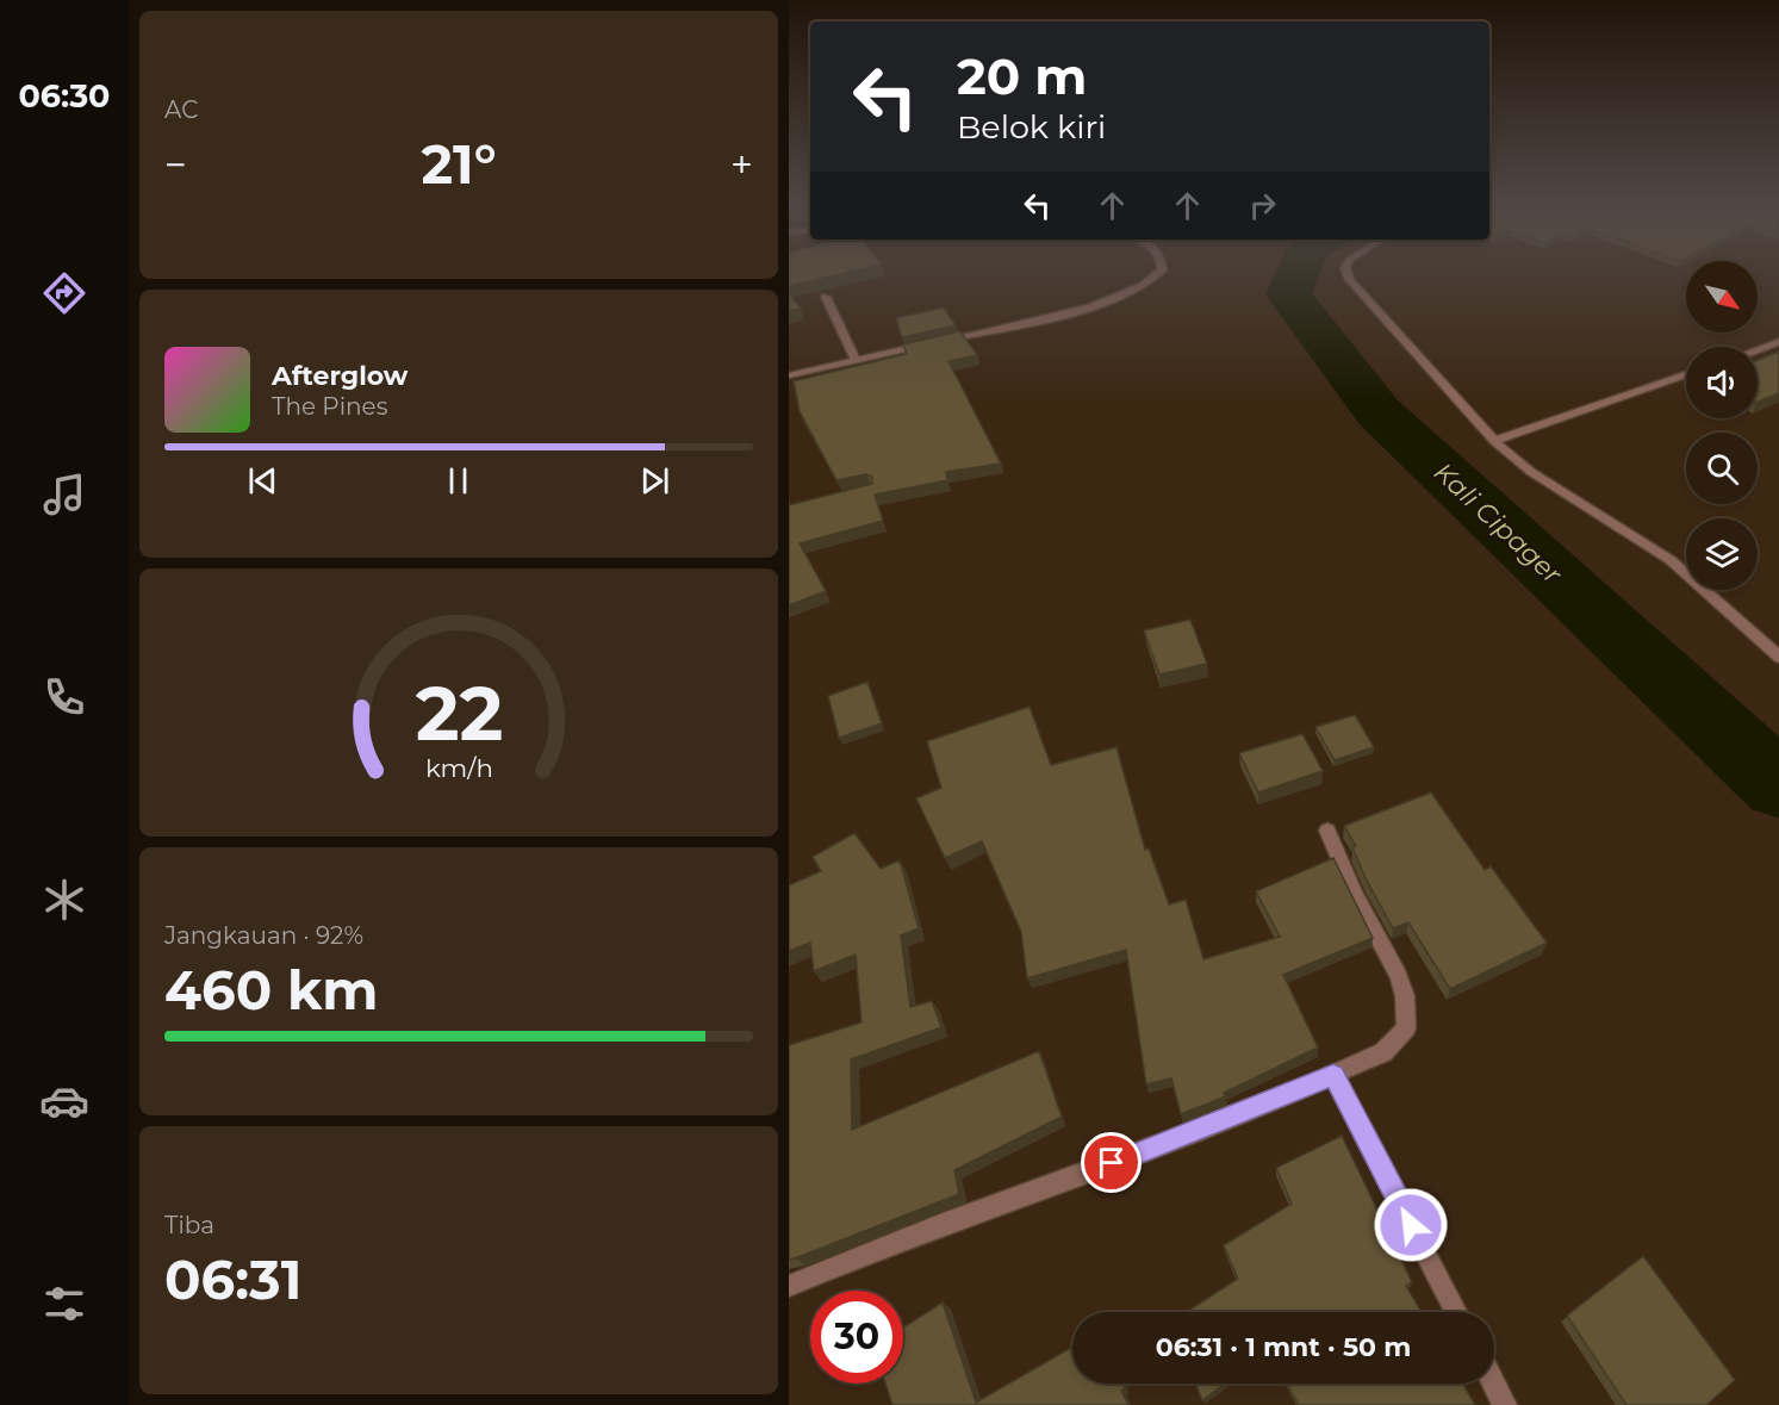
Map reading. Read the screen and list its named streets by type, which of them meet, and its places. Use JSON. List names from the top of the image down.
{
  "water": ["Kali Cipager"],
  "north": "bottom right",
  "page": {
    "tabs": "06:30",
    "tile": [
      "AC",
      ["Jangkauan · 92%", "460 km"],
      ["Tiba", "06:31"]
    ],
    "turn": ["20 m", "Belok kiri"],
    "heat": ["−", "21°", "+"],
    "song": ["Afterglow", "The Pines"],
    "limit": "30",
    "trip": "06:31 · 1 mnt · 50 m",
    "gauge": ["22", "km/h"]
  }
}
